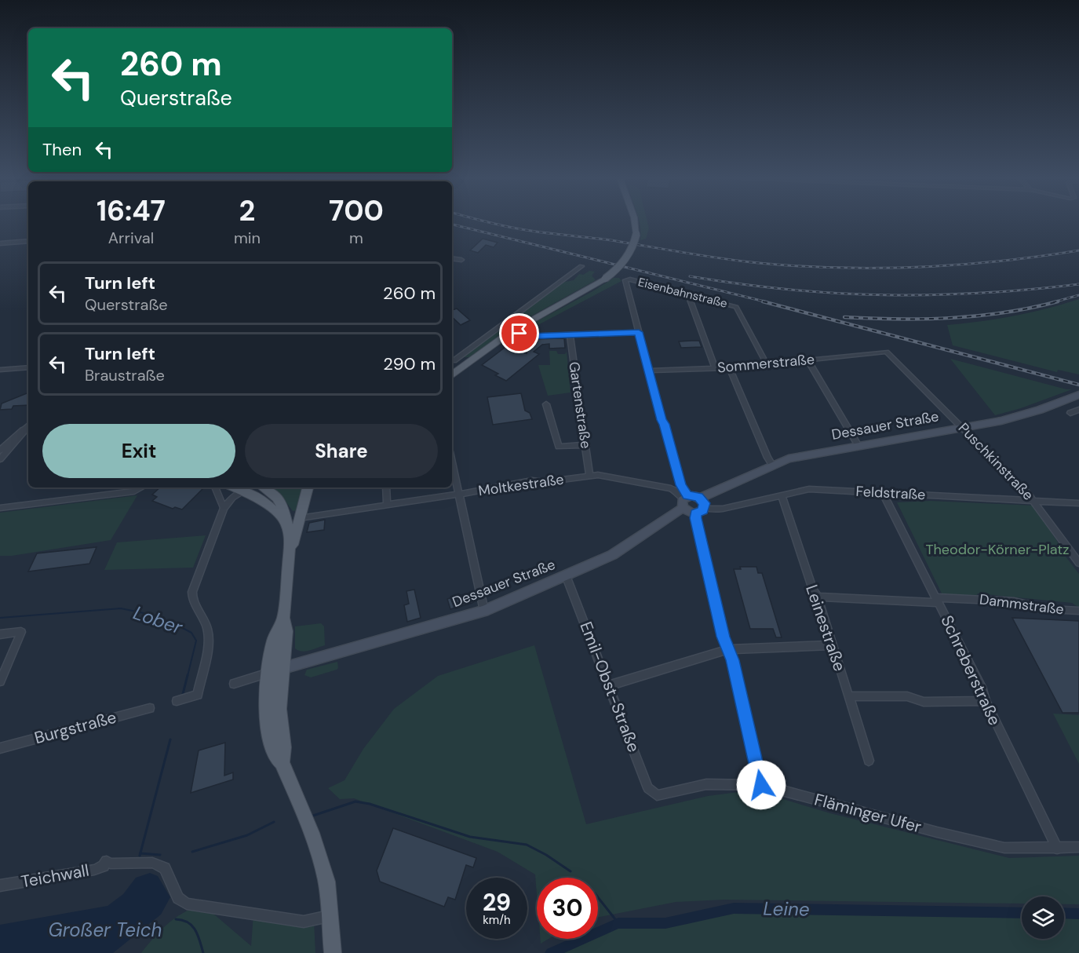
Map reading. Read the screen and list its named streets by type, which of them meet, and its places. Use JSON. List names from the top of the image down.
{
  "streets": {
    "street": [
      "Eisenbahnstraße",
      "Sommerstraße",
      "Gartenstraße",
      "Dessauer Straße",
      "Puschkinstraße",
      "Moltkestraße",
      "Feldstraße",
      "Dammstraße",
      "Leinestraße",
      "Schreberstraße",
      "Emil-Obst-Straße",
      "Burgstraße",
      "Fläminger Ufer",
      "Teichwall"
    ]
  },
  "crossings": [
    ["Eisenbahnstraße", "Sommerstraße"],
    ["Sommerstraße", "Puschkinstraße"],
    ["Gartenstraße", "Moltkestraße"],
    ["Dessauer Straße", "Puschkinstraße"],
    ["Dessauer Straße", "Moltkestraße"],
    ["Dessauer Straße", "Emil-Obst-Straße"],
    ["Puschkinstraße", "Feldstraße"],
    ["Feldstraße", "Leinestraße"],
    ["Feldstraße", "Schreberstraße"],
    ["Dammstraße", "Leinestraße"],
    ["Dammstraße", "Schreberstraße"],
    ["Schreberstraße", "Fläminger Ufer"],
    ["Emil-Obst-Straße", "Fläminger Ufer"]
  ],
  "water": ["Lober", "Leine", "Großer Teich"],
  "parks": ["Theodor-Körner-Platz"],
  "page": {
    "turn": ["260 m", "Querstraße"],
    "then": "Then",
    "eta": [
      "16:47",
      "Arrival",
      "2",
      "min",
      "700",
      "m"
    ],
    "list": [
      {
        "name": "Turn left",
        "note": "Querstraße",
        "value": "260 m"
      },
      {
        "name": "Turn left",
        "note": "Braustraße",
        "value": "290 m"
      }
    ],
    "buttons": ["Exit", "Share"],
    "speed": "29 km/h",
    "limit": "30"
  }
}
